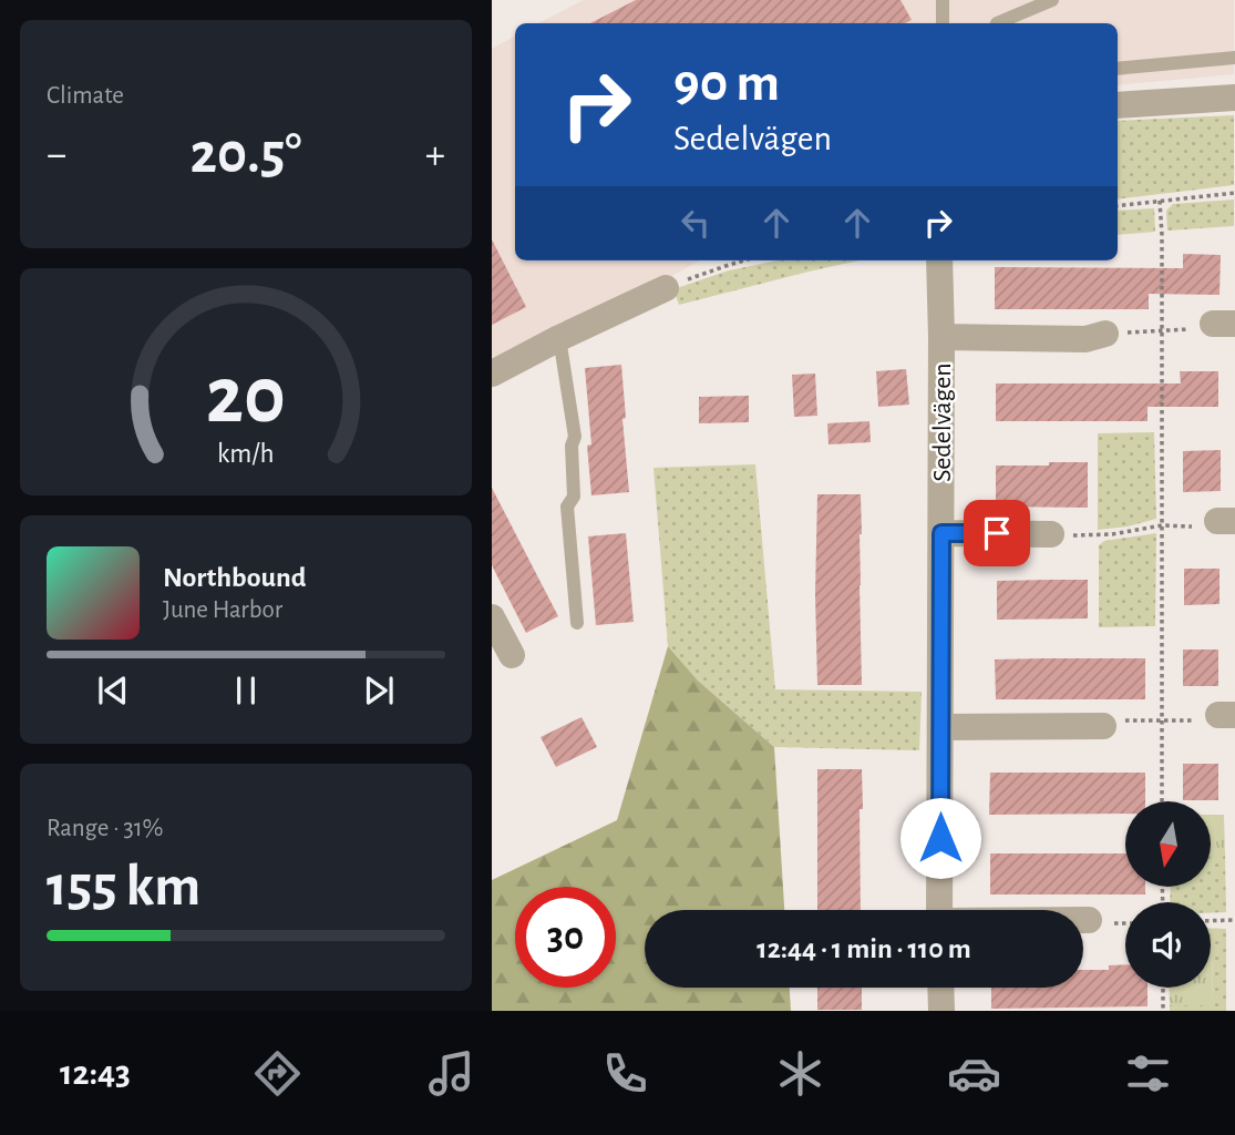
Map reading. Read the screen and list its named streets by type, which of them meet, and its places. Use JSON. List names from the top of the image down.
{
  "streets": {
    "street": ["Sedelvägen"]
  },
  "north": "bottom",
  "page": {
    "tile": [
      "Climate",
      ["Range · 31%", "155 km"]
    ],
    "turn": ["90 m", "Sedelvägen"],
    "heat": ["−", "20.5°", "+"],
    "song": ["Northbound", "June Harbor"],
    "limit": "30",
    "trip": "12:44 · 1 min · 110 m",
    "tabs": "12:43",
    "gauge": ["20", "km/h"]
  }
}
